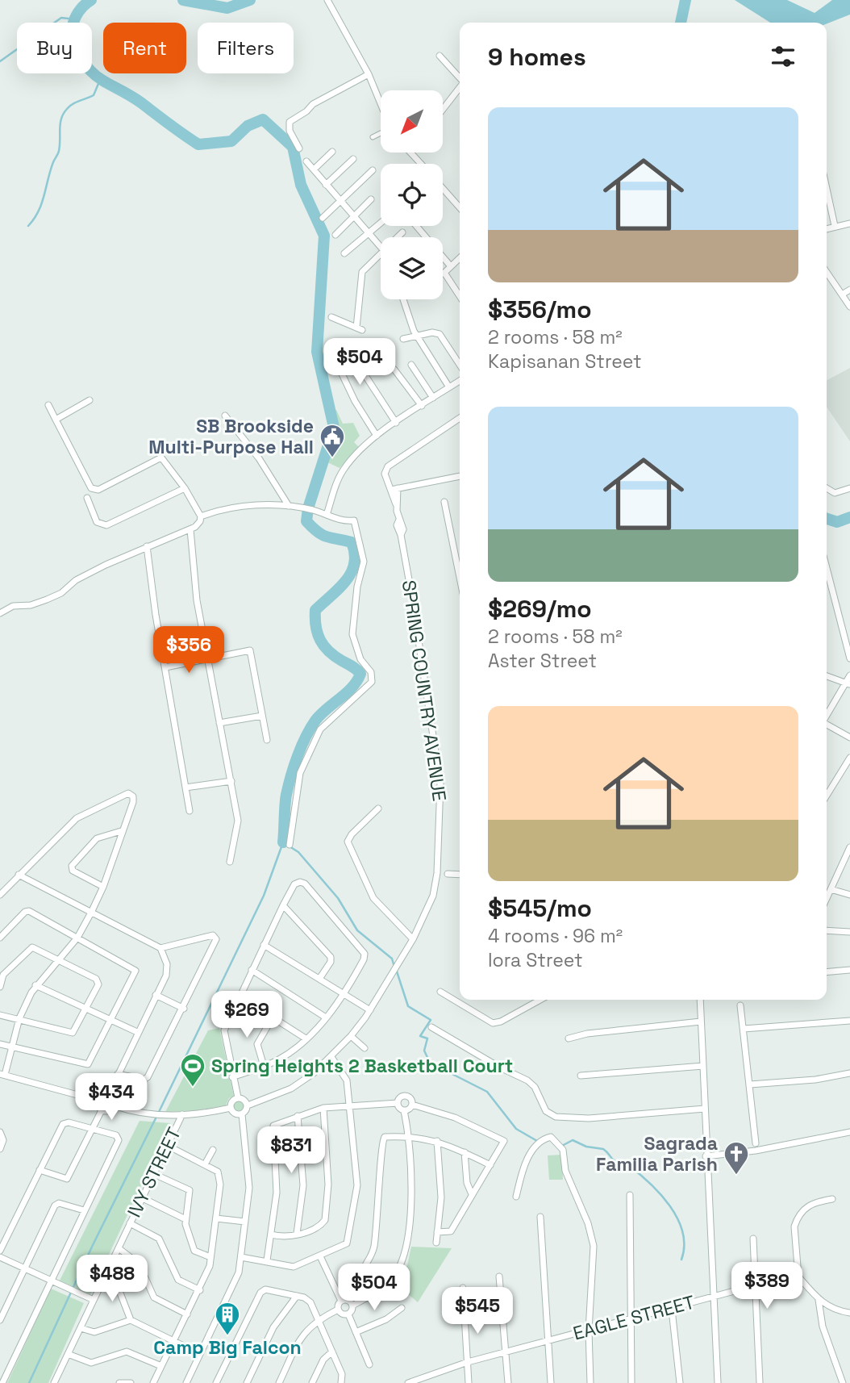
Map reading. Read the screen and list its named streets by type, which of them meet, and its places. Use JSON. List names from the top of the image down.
{
  "streets": {
    "street": ["SPRING COUNTRY AVENUE", "IVY STREET", "EAGLE STREET"]
  },
  "places": {
    "public building": ["SB Brookside Multi-Purpose Hall"],
    "sports": ["Spring Heights 2 Basketball Court"],
    "church": ["Sagrada Familia Parish"],
    "building": ["Camp Big Falcon"]
  },
  "north": "bottom left",
  "page": {
    "chip": ["Buy", "Rent", "Filters"],
    "heading": "9 homes",
    "list": [
      {
        "name": "$356/mo",
        "note": "2 rooms · 58 m² · Kapisanan Street"
      },
      {
        "name": "$269/mo",
        "note": "2 rooms · 58 m² · Aster Street"
      },
      {
        "name": "$545/mo",
        "note": "4 rooms · 96 m² · Iora Street"
      }
    ],
    "price": [
      "$504",
      "$356",
      "$269",
      "$434",
      "$831",
      "$488",
      "$389",
      "$504",
      "$545"
    ]
  }
}
